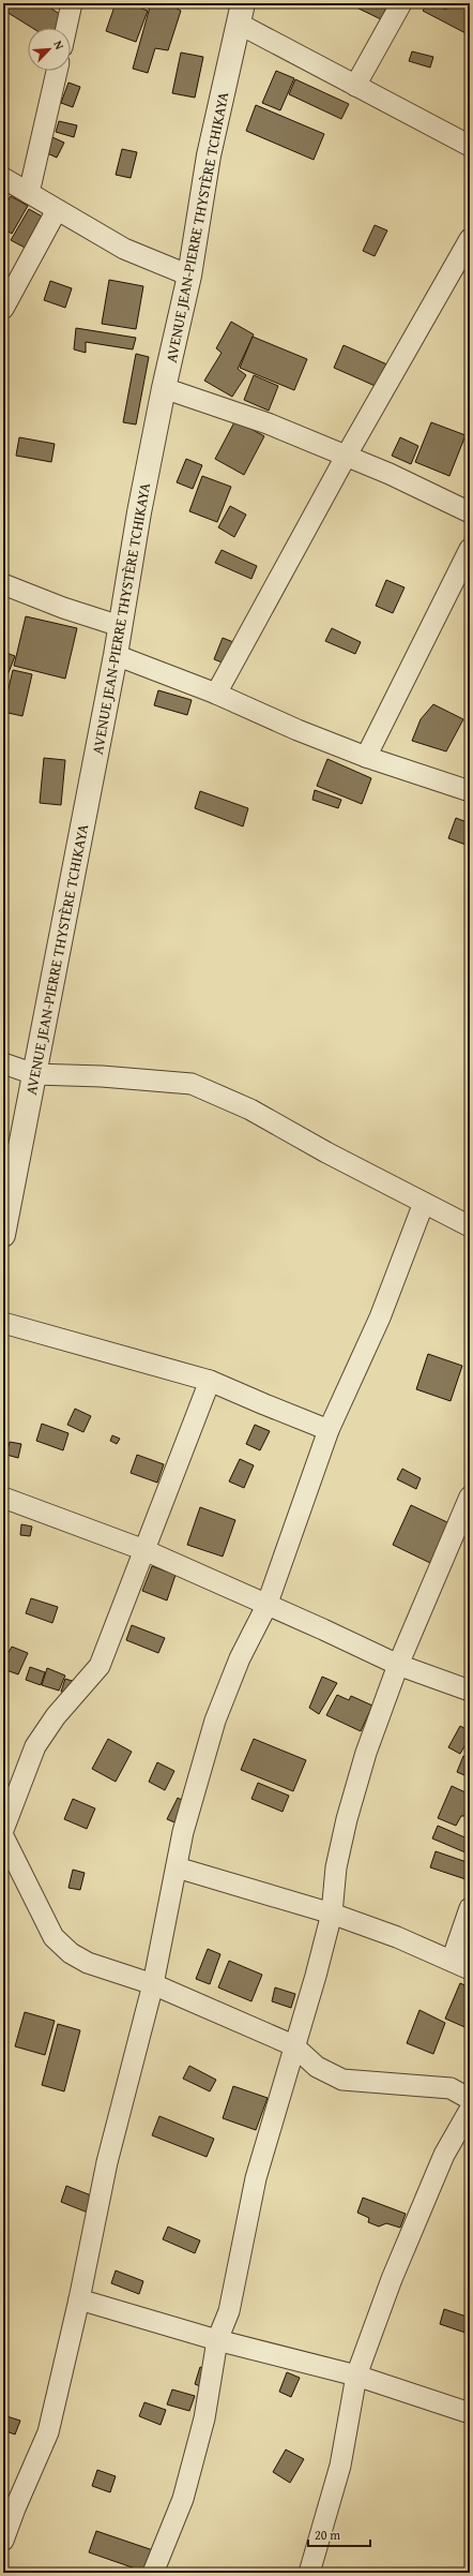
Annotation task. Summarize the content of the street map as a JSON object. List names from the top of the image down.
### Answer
{
  "streets": {
    "street": ["AVENUE JEAN-PIERRE THYSTÈRE TCHIKAYA"]
  },
  "scale_bar": "20 m",
  "north": "top right"
}
